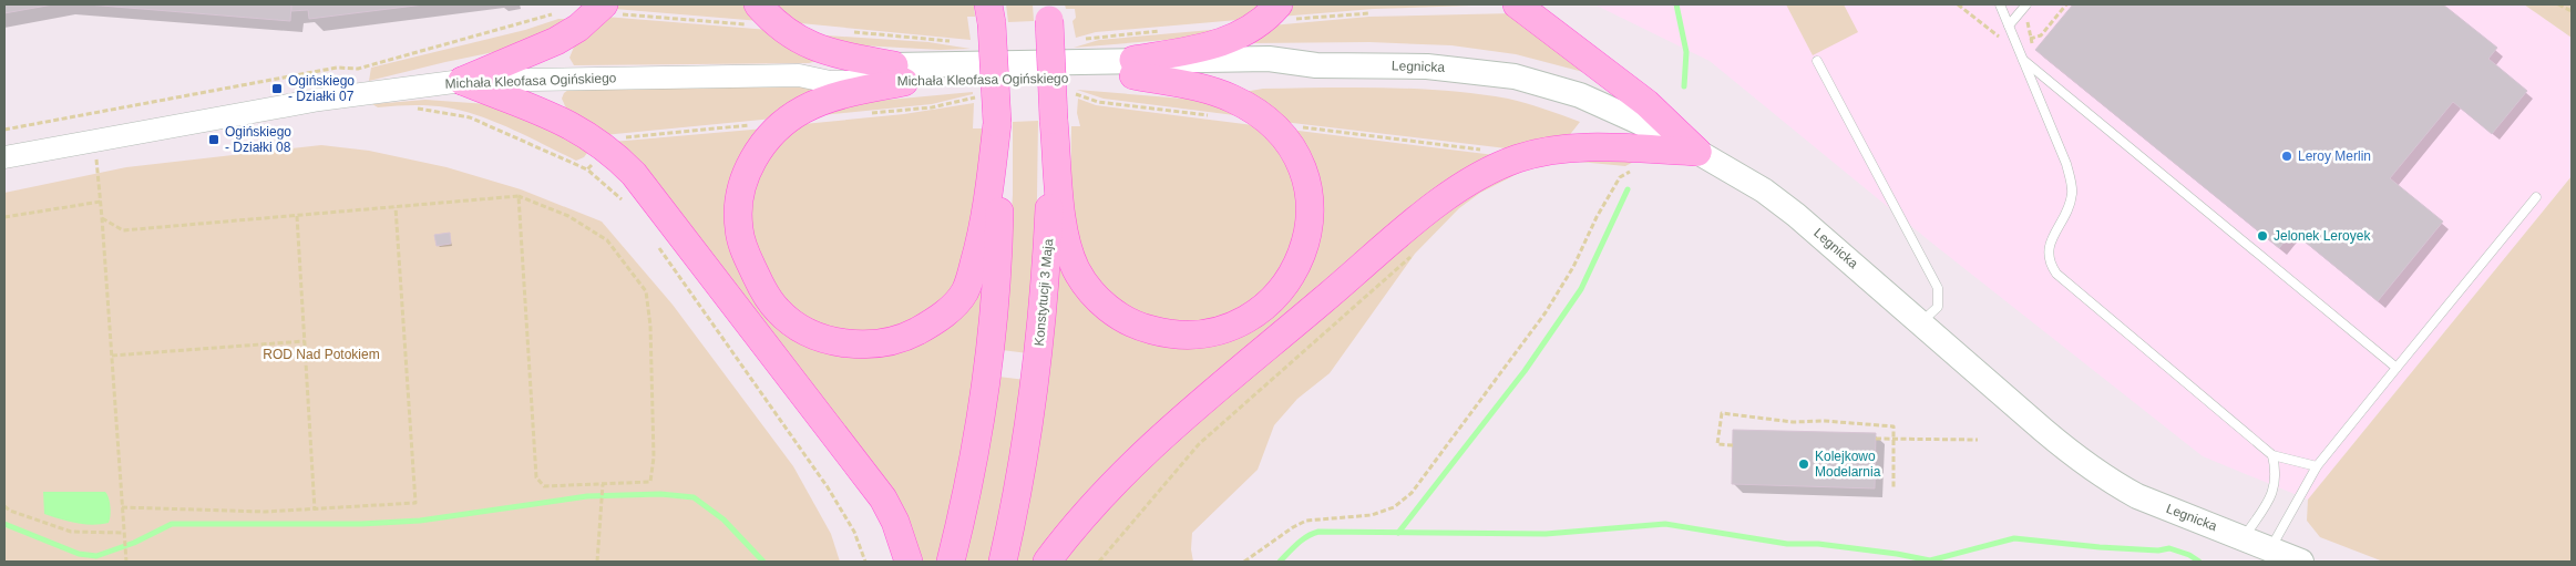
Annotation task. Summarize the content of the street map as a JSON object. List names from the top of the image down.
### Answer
{
  "streets": {
    "main road": ["Legnicka", "Michała Kleofasa Ogińskiego", "Konstytucji 3 Maja"]
  },
  "crossings": [
    ["Legnicka", "Michała Kleofasa Ogińskiego"]
  ],
  "parks": ["ROD Nad Potokiem"],
  "places": {
    "transit": ["Ogińskiego - Działki 07", "Ogińskiego - Działki 08"],
    "other": ["Leroy Merlin", "Jelonek Leroyek", "Kolejkowo Modelarnia"]
  }
}
